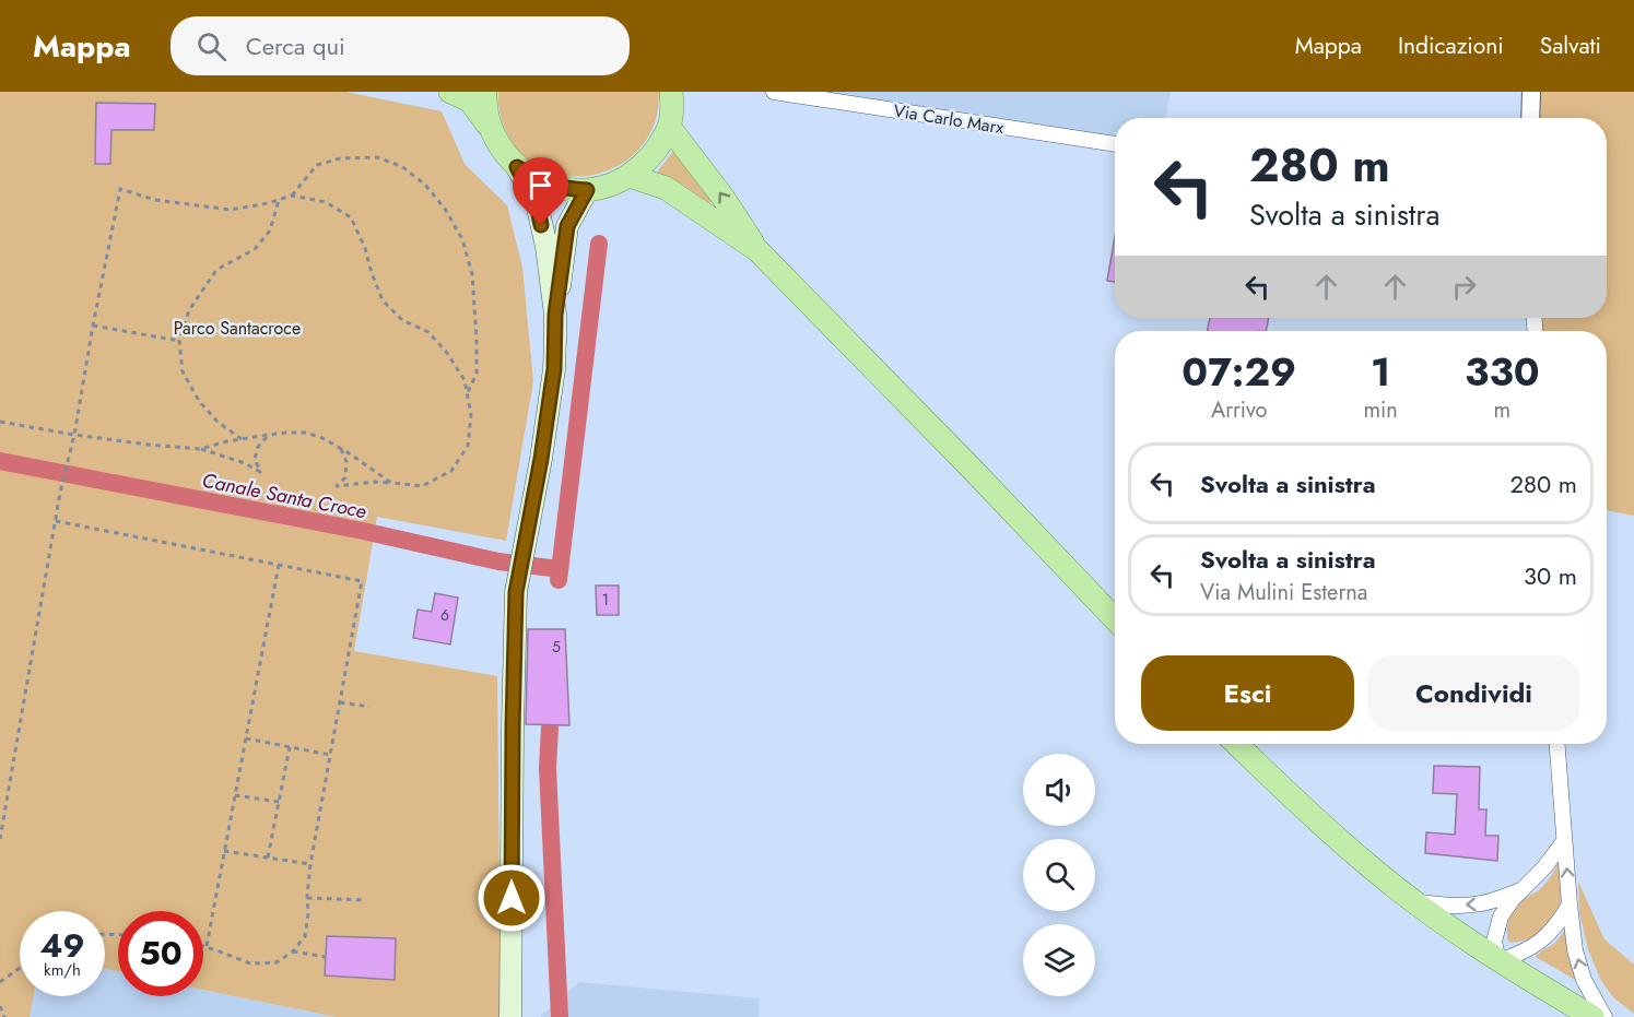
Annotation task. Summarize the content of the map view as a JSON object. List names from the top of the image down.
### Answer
{
  "streets": {
    "street": ["Via Carlo Marx"]
  },
  "water": ["Canale Santa Croce"],
  "parks": ["Parco Santacroce"],
  "house_numbers": ["1", "6", "5"],
  "page": {
    "header": "Mappa",
    "search": "Cerca qui",
    "nav": ["Mappa", "Indicazioni", "Salvati"],
    "turn": ["280 m", "Svolta a sinistra"],
    "eta": [
      "07:29",
      "Arrivo",
      "1",
      "min",
      "330",
      "m"
    ],
    "list": [
      {
        "name": "Svolta a sinistra",
        "value": "280 m"
      },
      {
        "name": "Svolta a sinistra",
        "note": "Via Mulini Esterna",
        "value": "30 m"
      }
    ],
    "buttons": ["Esci", "Condividi"],
    "speed": "49 km/h",
    "limit": "50"
  }
}
